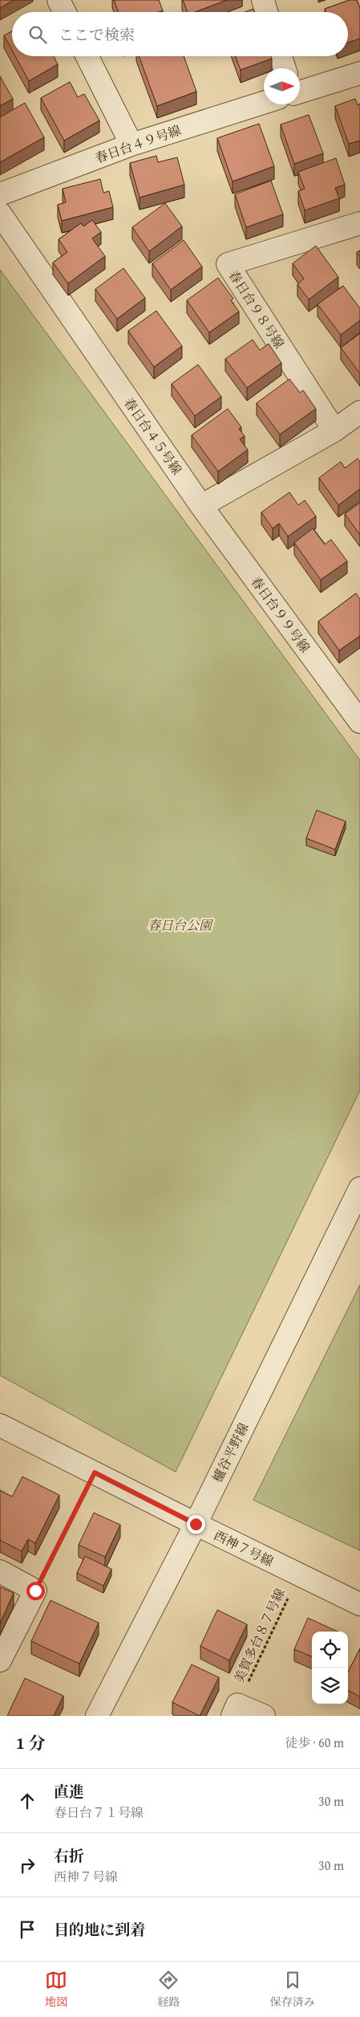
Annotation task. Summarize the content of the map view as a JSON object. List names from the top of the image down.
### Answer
{
  "streets": {
    "street": [
      "春日台４９号線",
      "春日台９８号線",
      "春日台４５号線",
      "春日台９９号線",
      "櫨谷平野線",
      "西神７号線"
    ],
    "path": ["美賀多台８７号線"]
  },
  "crossings": [
    ["春日台４５号線", "春日台９９号線"],
    ["櫨谷平野線", "西神７号線"],
    ["西神７号線", "美賀多台８７号線"]
  ],
  "parks": ["春日台公園"],
  "north": "right",
  "page": {
    "search": "ここで検索",
    "heading": ["1 分", "徒歩 · 60 m"],
    "list": [
      ["直進", "春日台７１号線", "30 m"],
      ["右折", "西神７号線", "30 m"],
      "目的地に到着"
    ],
    "nav": ["地図", "経路", "保存済み"]
  }
}
